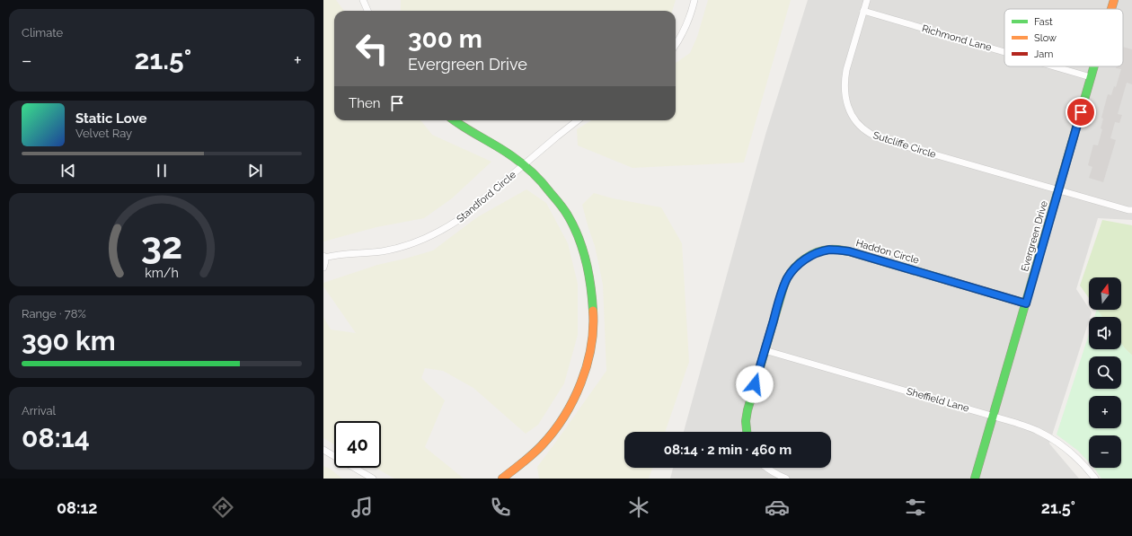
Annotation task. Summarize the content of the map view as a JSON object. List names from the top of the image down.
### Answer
{
  "streets": {
    "street": [
      "Richmond Lane",
      "Sutcliffe Circle",
      "Standford Circle",
      "Evergreen Drive",
      "Haddon Circle",
      "Sheffield Lane"
    ]
  },
  "crossings": [
    ["Richmond Lane", "Sutcliffe Circle"],
    ["Richmond Lane", "Evergreen Drive"],
    ["Sutcliffe Circle", "Evergreen Drive"],
    ["Evergreen Drive", "Haddon Circle"],
    ["Evergreen Drive", "Sheffield Lane"],
    ["Haddon Circle", "Sheffield Lane"]
  ],
  "legend": ["Fast", "Slow", "Jam"],
  "north": "top",
  "page": {
    "tile": [
      "Climate",
      ["Range · 78%", "390 km"],
      ["Arrival", "08:14"]
    ],
    "turn": ["300 m", "Evergreen Drive"],
    "heat": ["−", "21.5°", "+"],
    "then": "Then",
    "song": ["Static Love", "Velvet Ray"],
    "map_buttons": ["+", "−"],
    "limit": "40",
    "trip": "08:14 · 2 min · 460 m",
    "tabs": ["08:12", "21.5°"],
    "gauge": ["32", "km/h"]
  }
}
